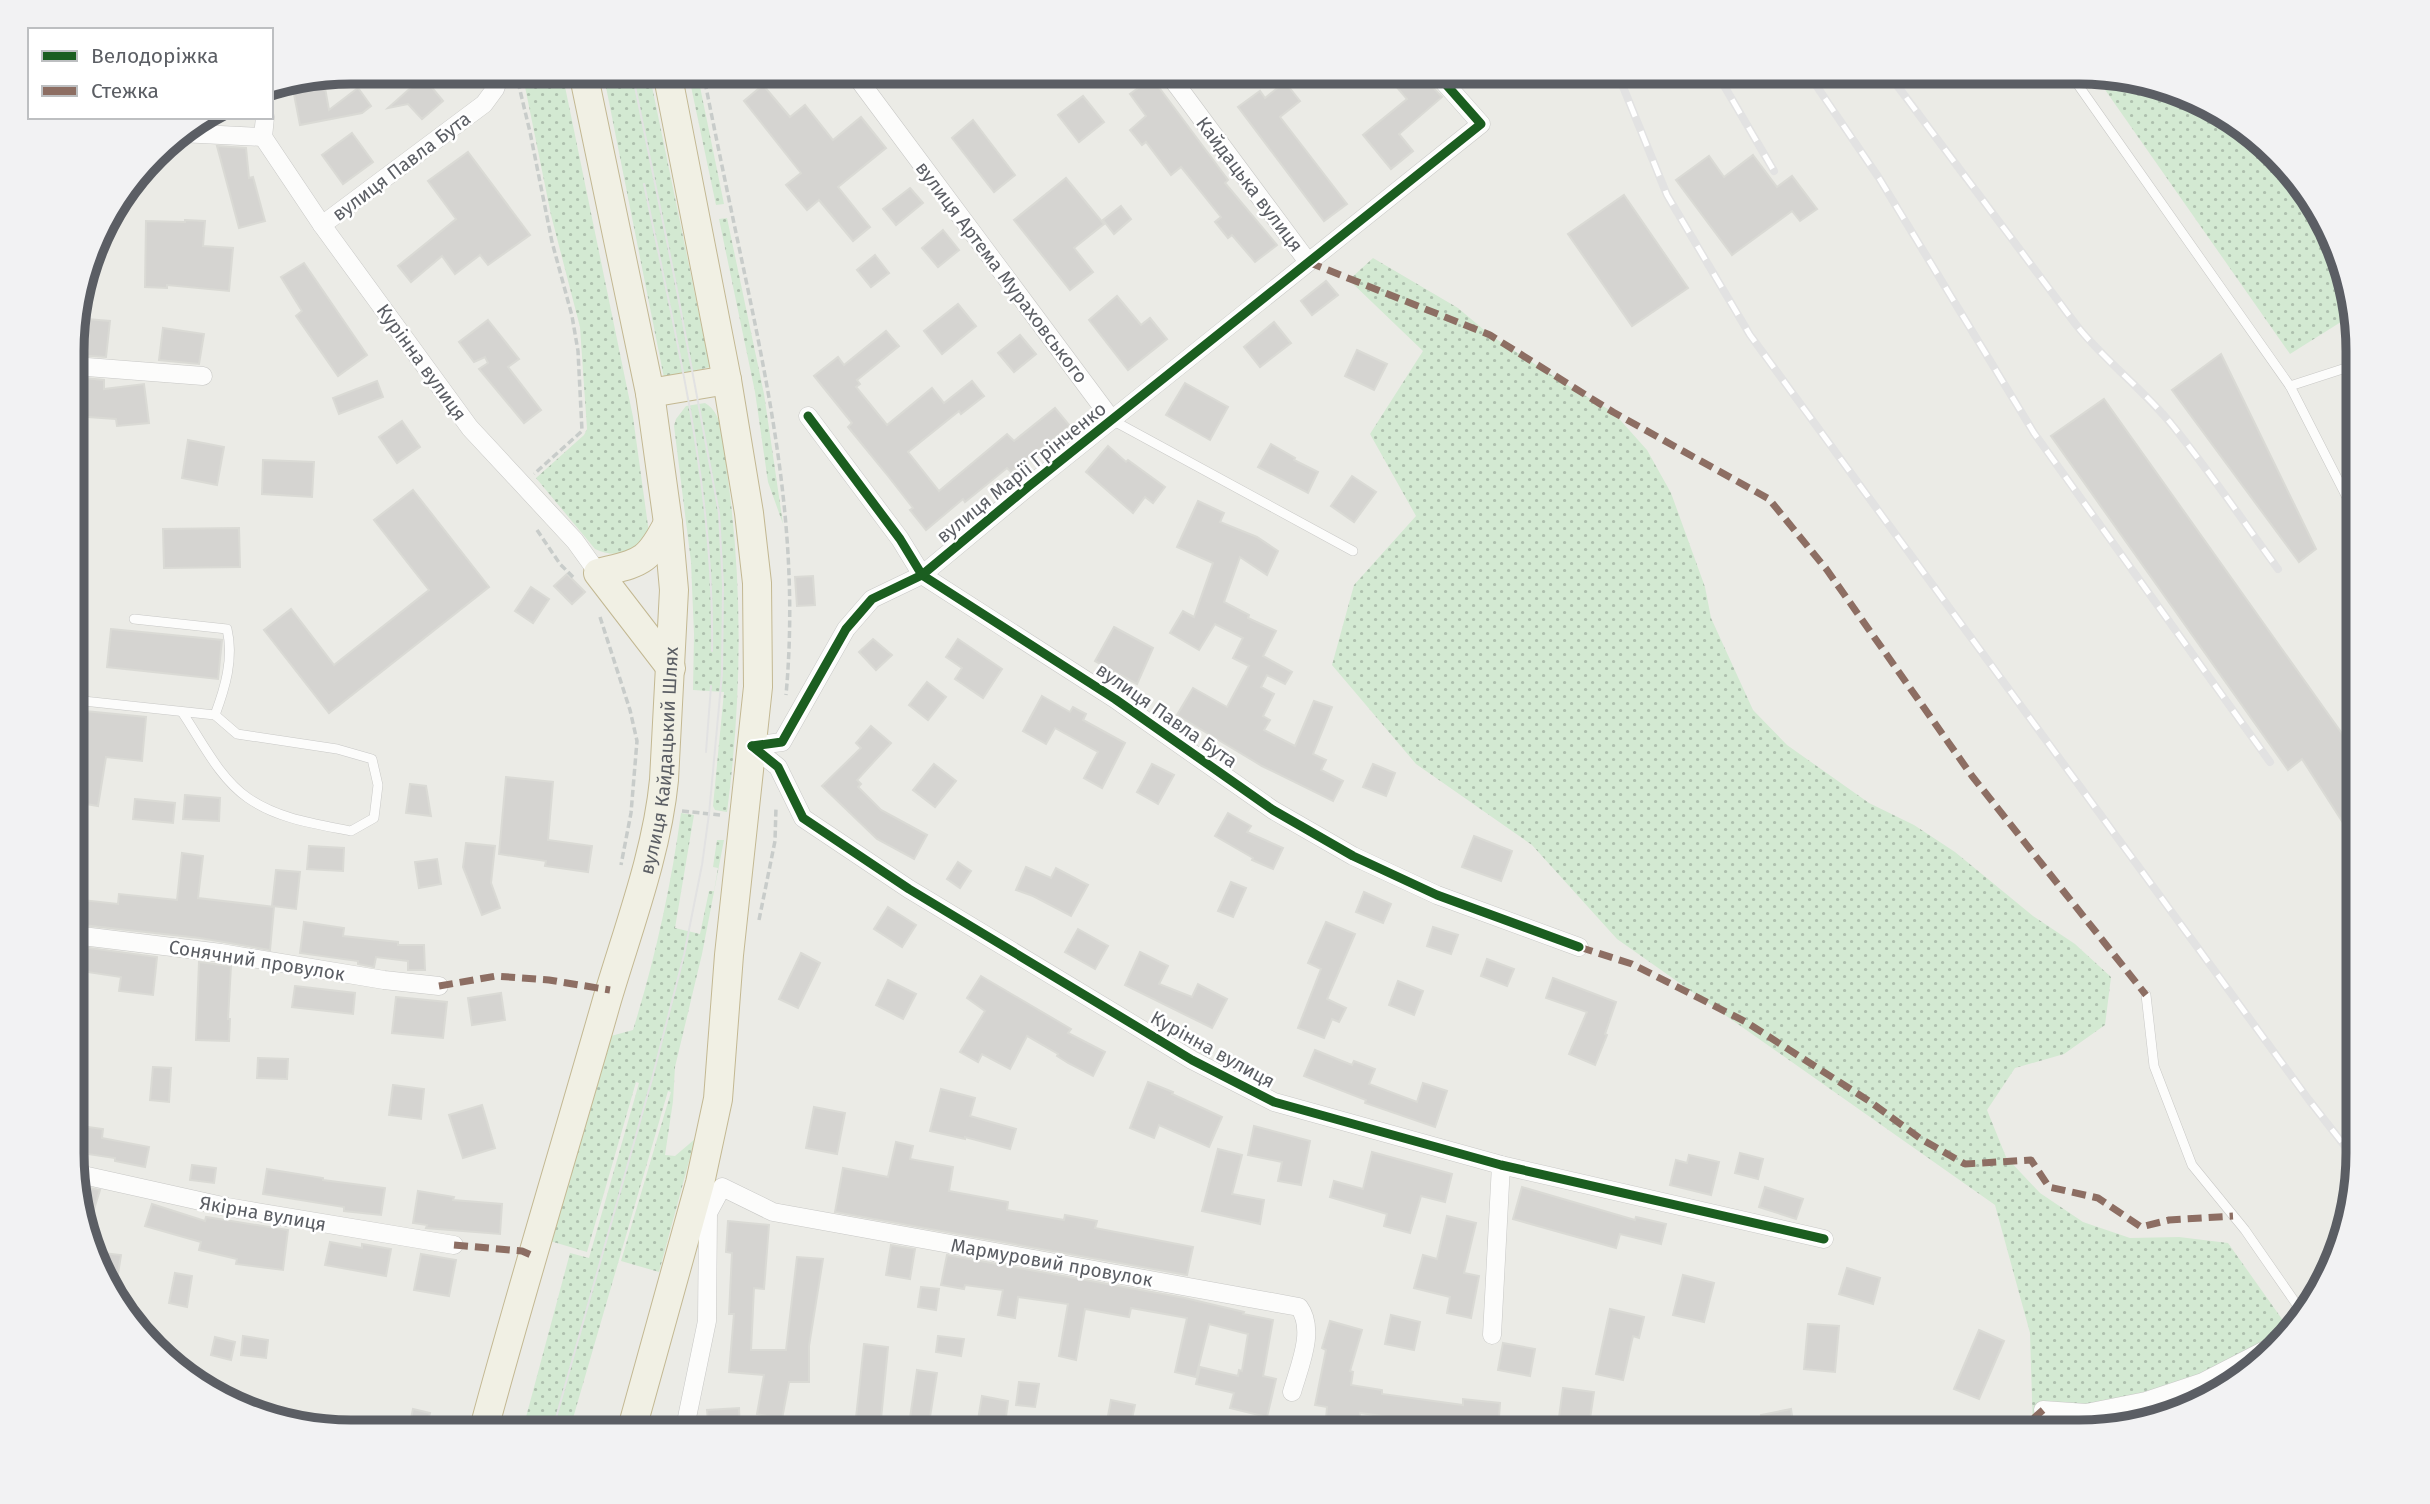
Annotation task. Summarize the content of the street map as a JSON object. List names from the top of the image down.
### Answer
{
  "streets": {
    "highway": ["вулиця Кайдацький Шлях"],
    "street": [
      "вулиця Павла Бута",
      "Кайдацька вулиця",
      "вулиця Артема Мураховського",
      "Курінна вулиця",
      "вулиця Марії Грінченко",
      "Сонячний провулок",
      "Якірна вулиця",
      "Мармуровий провулок"
    ]
  },
  "crossings": [
    ["вулиця Павла Бута", "Курінна вулиця"],
    ["вулиця Павла Бута", "вулиця Марії Грінченко"],
    ["Кайдацька вулиця", "вулиця Марії Грінченко"],
    ["вулиця Артема Мураховського", "вулиця Марії Грінченко"],
    ["Курінна вулиця", "вулиця Марії Грінченко"]
  ],
  "legend": ["Велодоріжка", "Стежка"]
}
